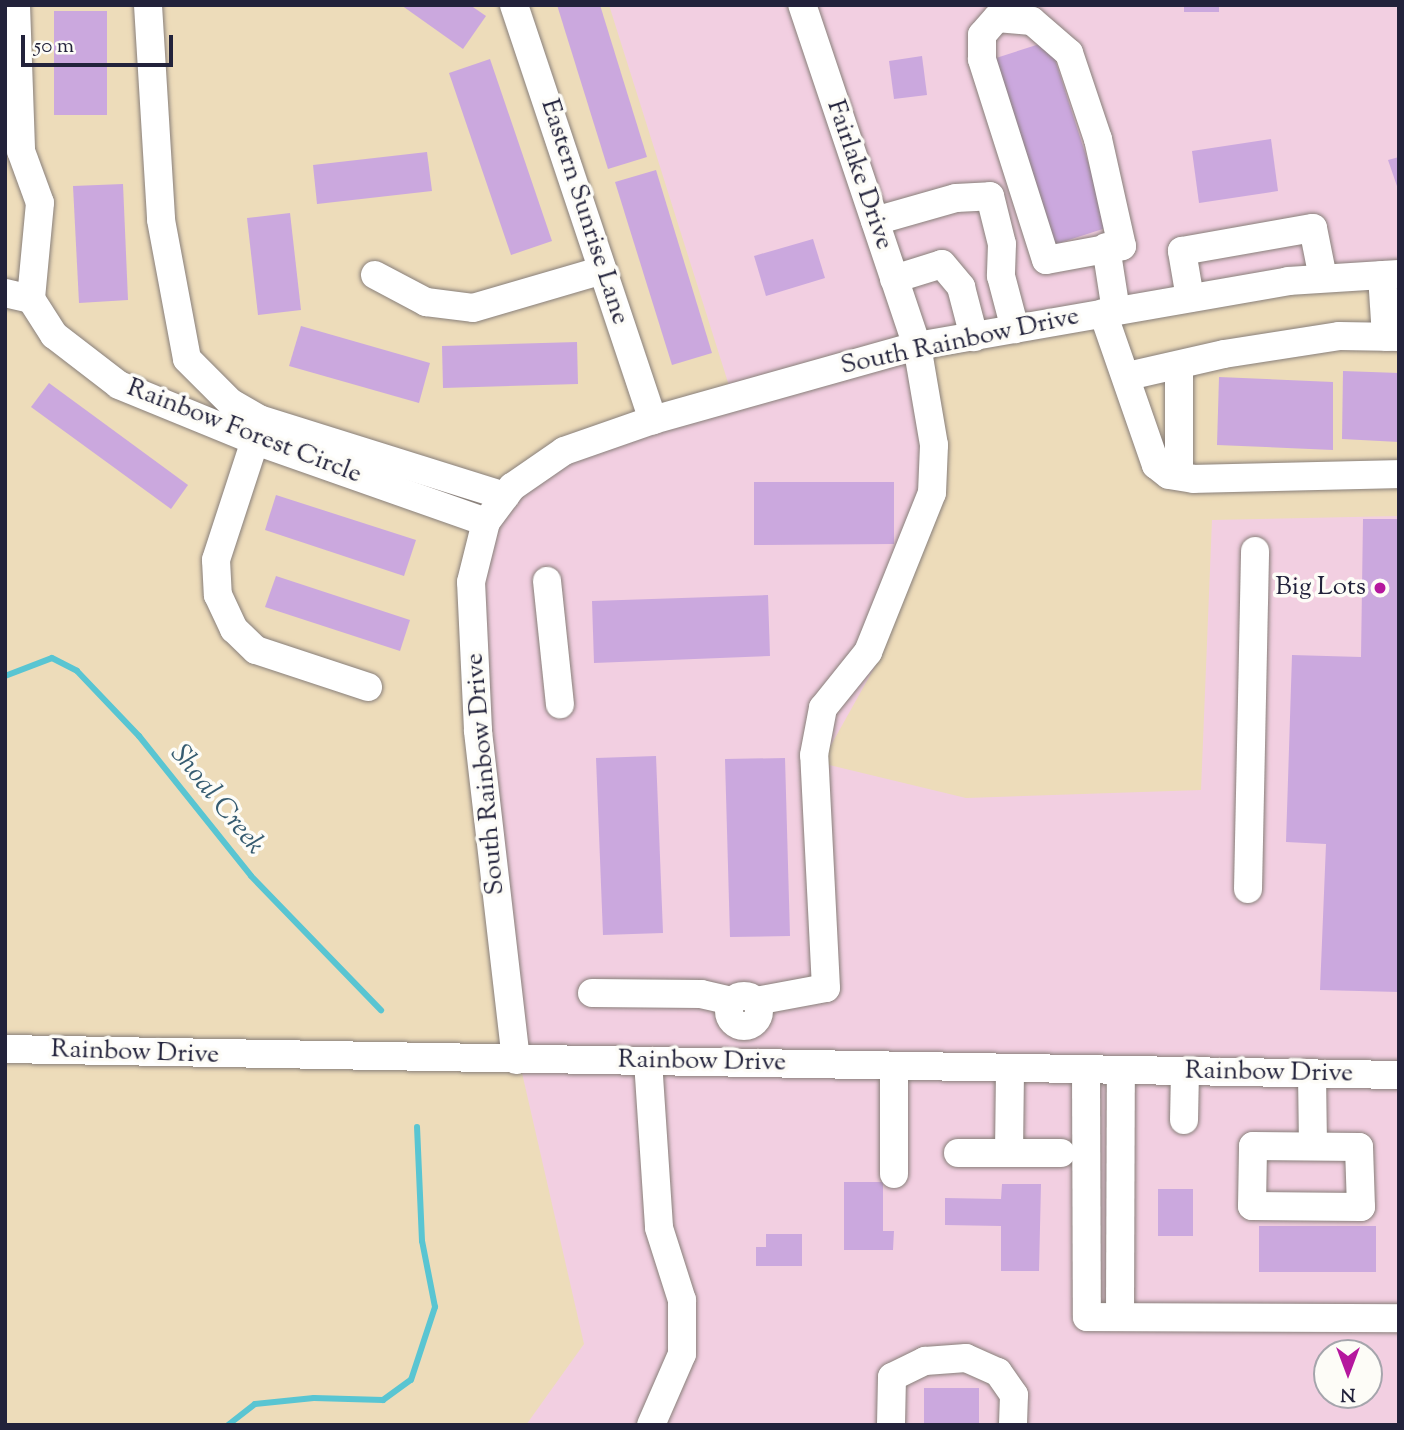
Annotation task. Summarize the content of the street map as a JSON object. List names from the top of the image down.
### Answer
{
  "streets": {
    "street": [
      "Fairlake Drive",
      "Eastern Sunrise Lane",
      "South Rainbow Drive",
      "Rainbow Forest Circle",
      "Rainbow Drive"
    ]
  },
  "crossings": [
    ["Fairlake Drive", "South Rainbow Drive"],
    ["Eastern Sunrise Lane", "South Rainbow Drive"],
    ["South Rainbow Drive", "Rainbow Forest Circle"],
    ["South Rainbow Drive", "Rainbow Drive"]
  ],
  "water": ["Shoal Creek"],
  "places": ["Big Lots"],
  "scale_bar": "50 m",
  "north": "bottom"
}
